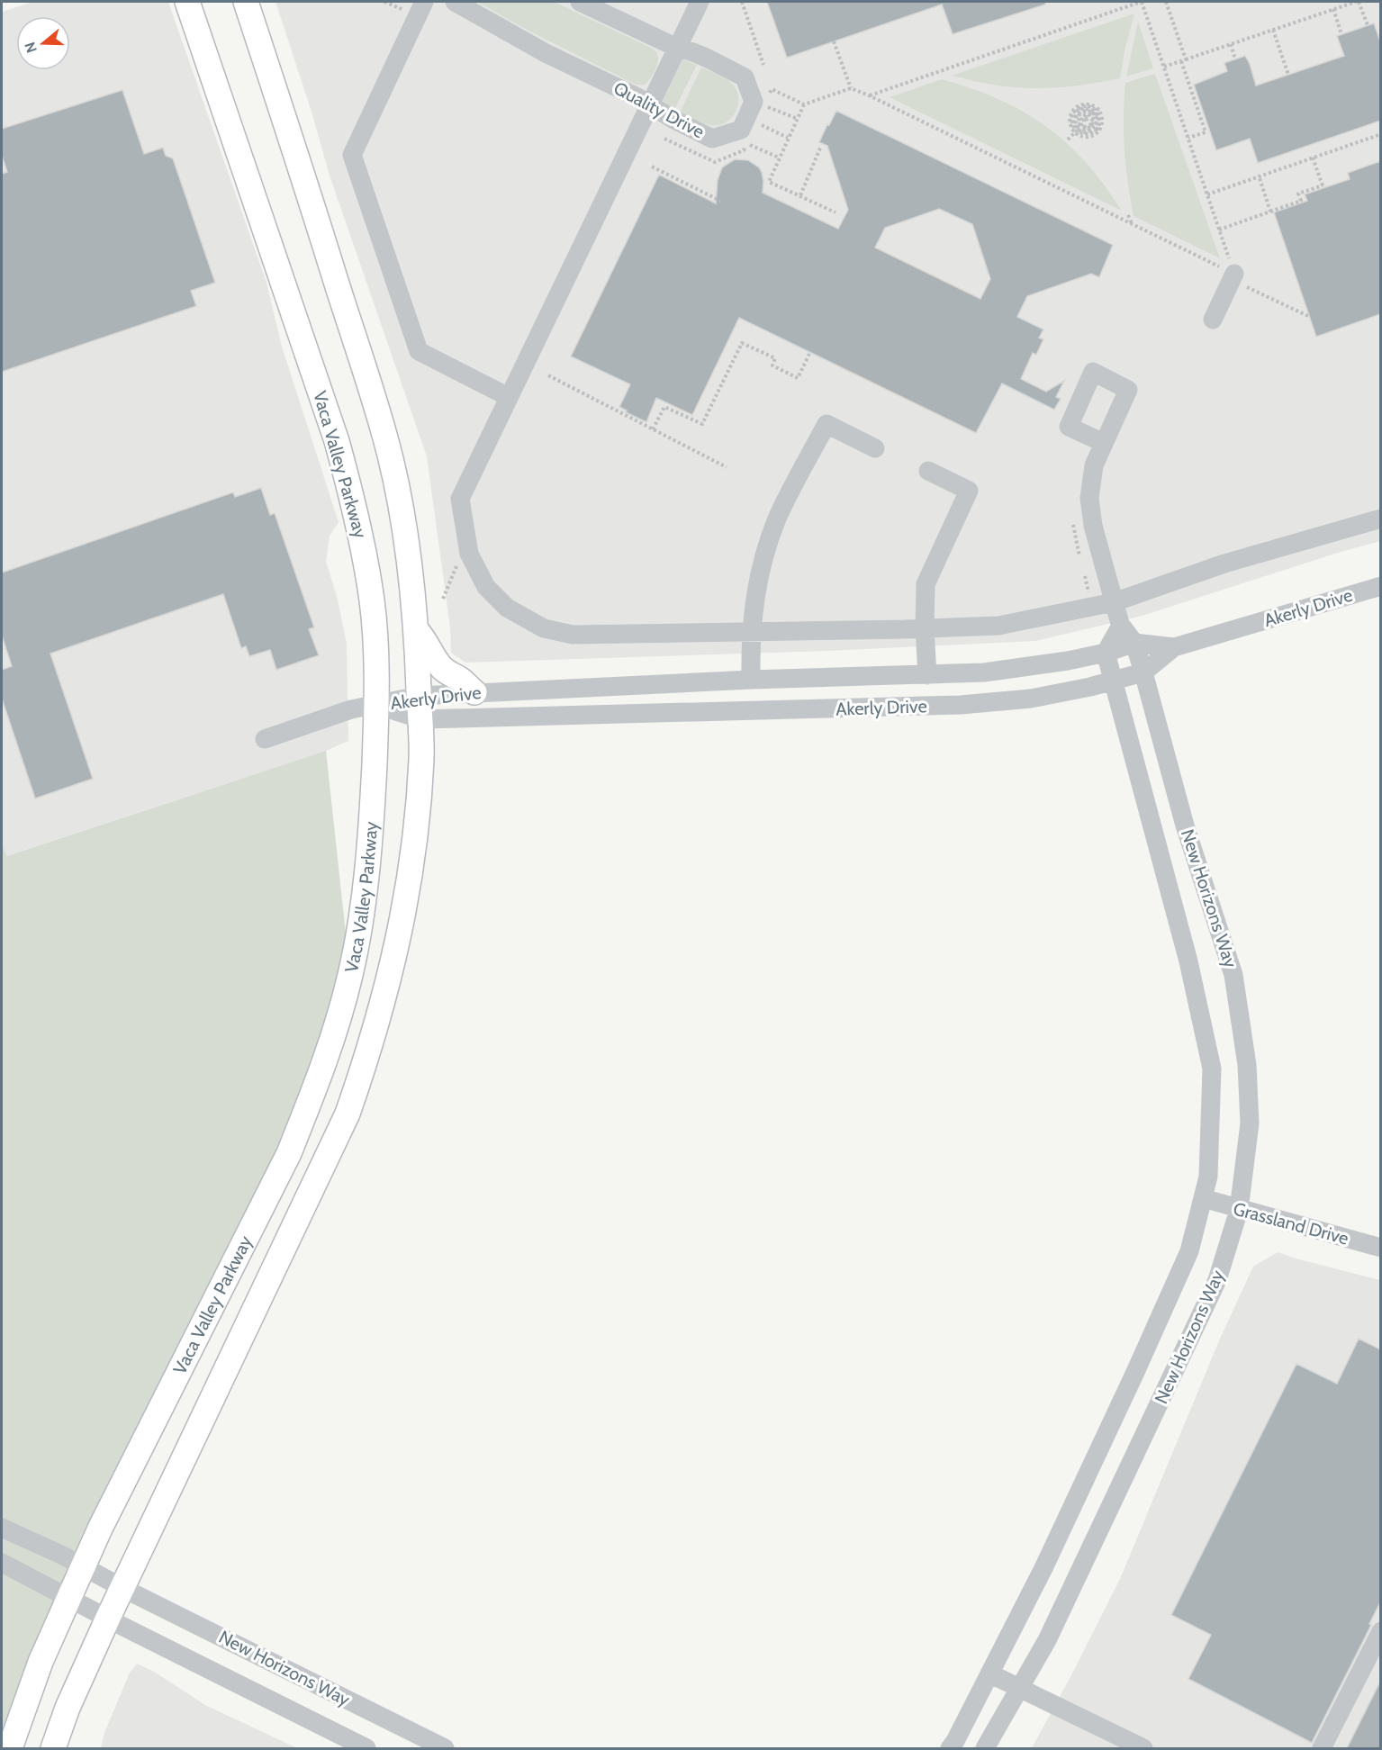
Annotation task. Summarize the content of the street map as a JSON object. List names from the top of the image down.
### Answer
{
  "streets": {
    "main road": ["Vaca Valley Parkway"],
    "street": [
      "Quality Drive",
      "Akerly Drive",
      "New Horizons Way",
      "Grassland Drive"
    ]
  },
  "crossings": [
    ["Vaca Valley Parkway", "Akerly Drive"],
    ["Vaca Valley Parkway", "New Horizons Way"],
    ["Akerly Drive", "New Horizons Way"],
    ["New Horizons Way", "Grassland Drive"]
  ],
  "north": "left"
}
